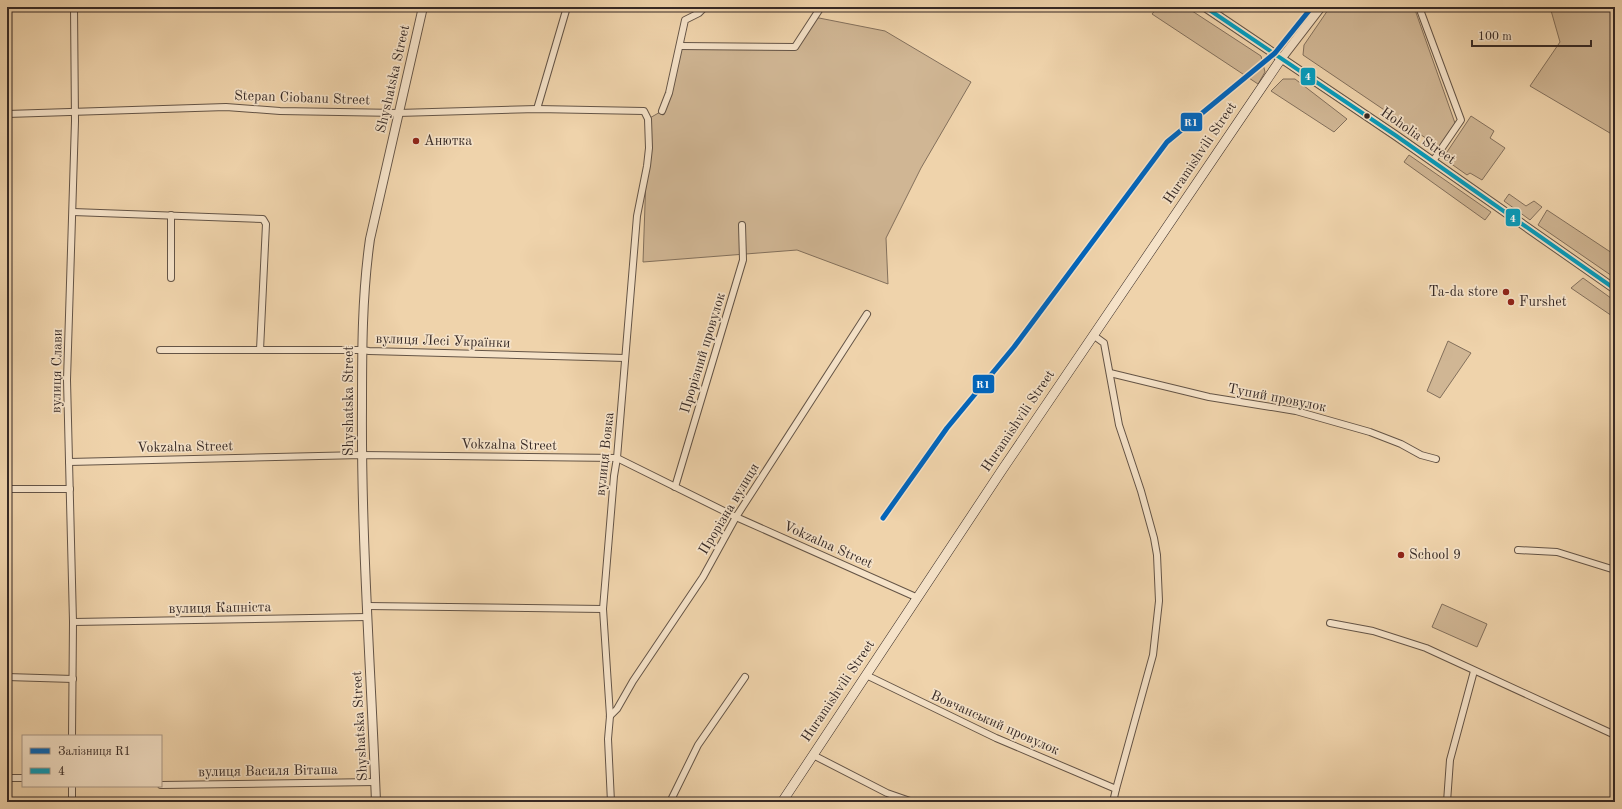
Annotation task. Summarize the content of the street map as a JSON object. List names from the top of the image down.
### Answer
{
  "streets": {
    "main road": ["Huramishvili Street"],
    "street": [
      "Shyshatska Street",
      "Stepan Ciobanu Street",
      "Hoholia Street",
      "вулиця Лесі Українки",
      "Прорізний провулок",
      "вулиця Слави",
      "Тупий провулок",
      "Vokzalna Street",
      "вулиця Вовка",
      "Прорізна вулиця",
      "вулиця Капніста",
      "Вовчанський провулок",
      "вулиця Василя Віташа"
    ]
  },
  "crossings": [
    ["Shyshatska Street", "Stepan Ciobanu Street"],
    ["Shyshatska Street", "вулиця Лесі Українки"],
    ["Shyshatska Street", "Vokzalna Street"],
    ["Shyshatska Street", "вулиця Капніста"],
    ["Shyshatska Street", "вулиця Василя Віташа"],
    ["Stepan Ciobanu Street", "вулиця Слави"],
    ["Stepan Ciobanu Street", "вулиця Вовка"],
    ["Hoholia Street", "Huramishvili Street"],
    ["Huramishvili Street", "Vokzalna Street"],
    ["Huramishvili Street", "Вовчанський провулок"],
    ["вулиця Лесі Українки", "вулиця Вовка"],
    ["Прорізний провулок", "Vokzalna Street"],
    ["вулиця Слави", "Vokzalna Street"],
    ["вулиця Слави", "вулиця Капніста"],
    ["Vokzalna Street", "вулиця Вовка"],
    ["Vokzalna Street", "Прорізна вулиця"],
    ["вулиця Вовка", "Прорізна вулиця"]
  ],
  "places": [
    "Анютка",
    "Ta-da store",
    "Furshet",
    "School 9"
  ],
  "lines": ["rail line R1", "transit line 4"],
  "legend": ["Залізниця R1", "4"],
  "scale_bar": "100 m"
}
